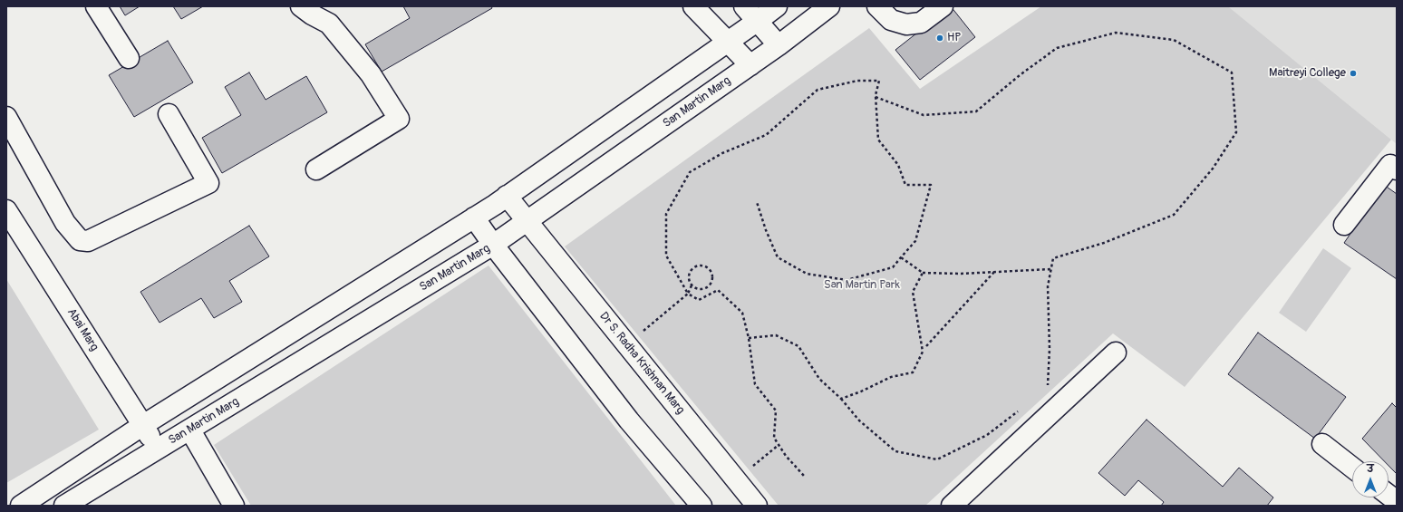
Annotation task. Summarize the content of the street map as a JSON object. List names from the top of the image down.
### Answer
{
  "streets": {
    "street": ["San Martin Marg", "Abai Marg", "Dr S. Radha Krishnan Marg"]
  },
  "crossings": [
    ["San Martin Marg", "Abai Marg"],
    ["San Martin Marg", "Dr S. Radha Krishnan Marg"]
  ],
  "parks": ["San Martin Park"],
  "places": ["HP", "Maitreyi College"],
  "north": "top"
}
